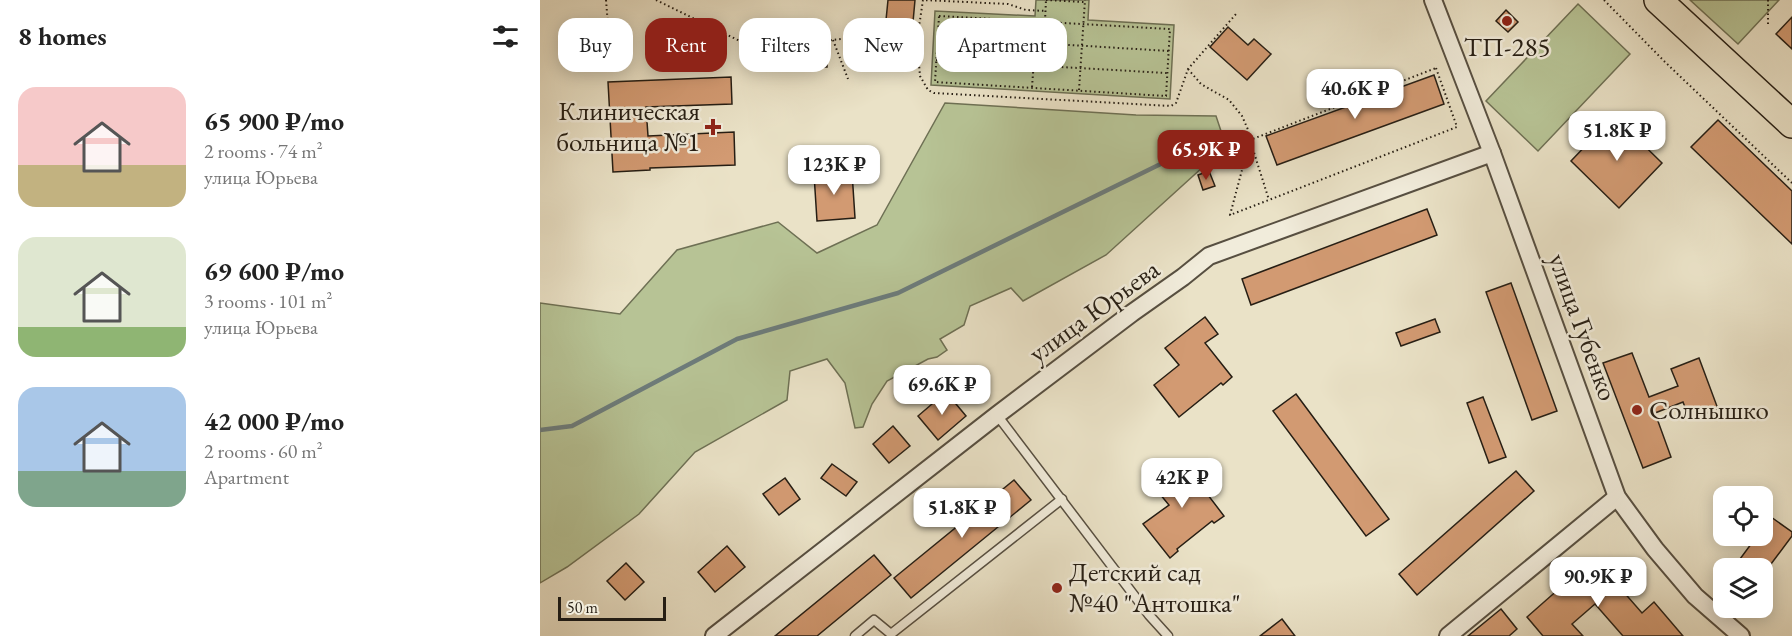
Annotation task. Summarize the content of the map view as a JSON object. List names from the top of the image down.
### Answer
{
  "streets": {
    "street": ["улица Юрьева", "улица Губенко"]
  },
  "crossings": [
    ["улица Юрьева", "улица Губенко"]
  ],
  "places": {
    "other": ["ТП-285", "Солнышко", "Детский сад №40 \"Антошка\""],
    "health": ["Клиническая больница №1"]
  },
  "scale_bar": "50 m",
  "page": {
    "heading": "8 homes",
    "chip": [
      "Buy",
      "Rent",
      "Filters",
      "New",
      "Apartment"
    ],
    "price": [
      "40.6K ₽",
      "51.8K ₽",
      "65.9K ₽",
      "123K ₽",
      "69.6K ₽",
      "42K ₽",
      "51.8K ₽",
      "90.9K ₽"
    ],
    "list": [
      {
        "name": "65 900 ₽/mo",
        "note": "2 rooms · 74 m² · улица Юрьева"
      },
      {
        "name": "69 600 ₽/mo",
        "note": "3 rooms · 101 m² · улица Юрьева"
      },
      {
        "name": "42 000 ₽/mo",
        "note": "2 rooms · 60 m² · Apartment"
      }
    ],
    "scale": "50 m"
  }
}
